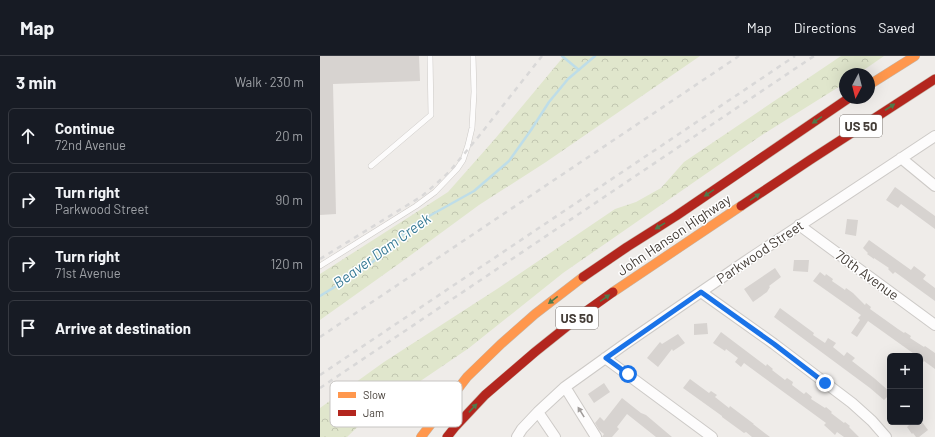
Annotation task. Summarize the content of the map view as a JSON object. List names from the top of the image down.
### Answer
{
  "streets": {
    "highway": ["US 50", "John Hanson Highway"],
    "street": ["Parkwood Street", "70th Avenue"]
  },
  "crossings": [
    ["Parkwood Street", "70th Avenue"]
  ],
  "water": ["Beaver Dam Creek"],
  "legend": ["Slow", "Jam"],
  "north": "bottom",
  "page": {
    "header": "Map",
    "nav": ["Map", "Directions", "Saved"],
    "heading": ["3 min", "Walk · 230 m"],
    "list": [
      ["Continue", "72nd Avenue", "20 m"],
      ["Turn right", "Parkwood Street", "90 m"],
      ["Turn right", "71st Avenue", "120 m"],
      "Arrive at destination"
    ],
    "map_buttons": ["+", "−"]
  }
}
